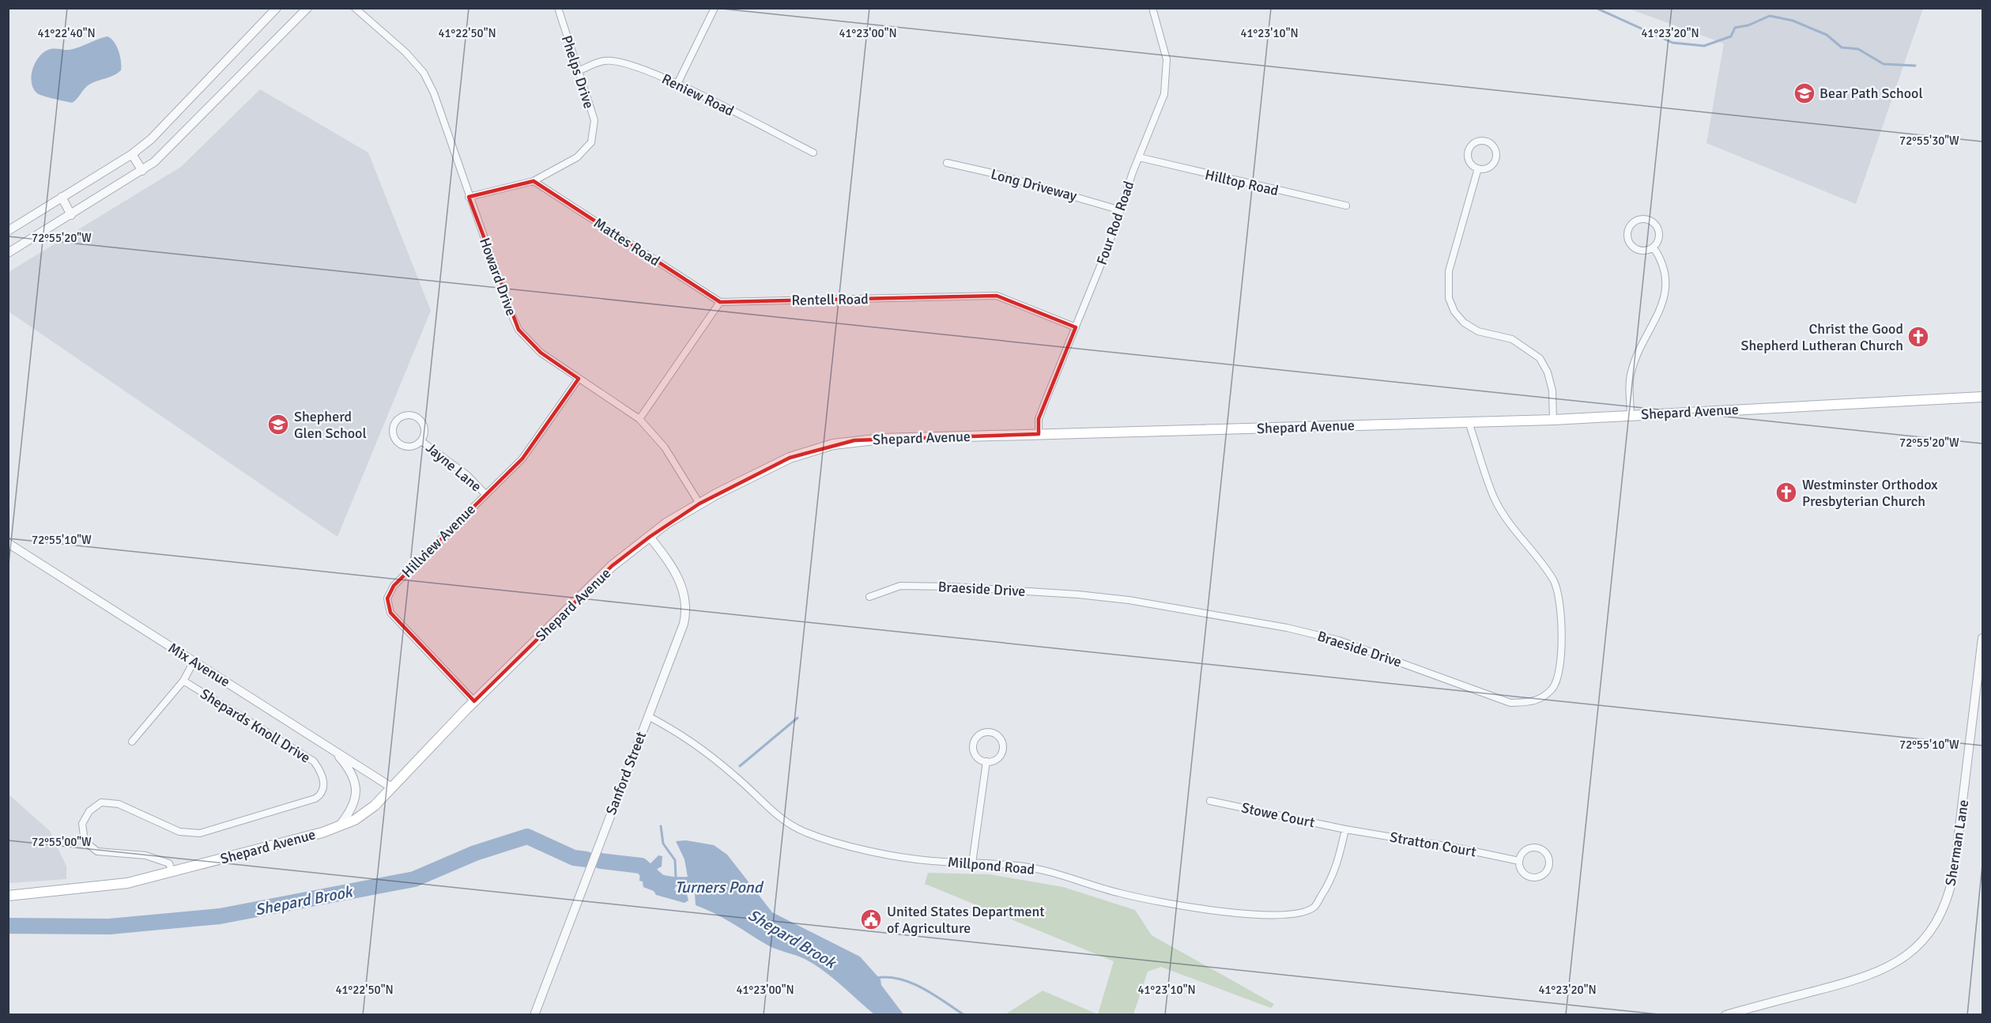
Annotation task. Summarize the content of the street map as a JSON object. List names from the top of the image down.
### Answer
{
  "streets": {
    "main road": ["Shepard Avenue"],
    "street": [
      "Phelps Drive",
      "Reniew Road",
      "Hilltop Road",
      "Long Driveway",
      "Four Rod Road",
      "Mattes Road",
      "Howard Drive",
      "Rentell Road",
      "Jayne Lane",
      "Hillview Avenue",
      "Braeside Drive",
      "Mix Avenue",
      "Shepards Knoll Drive",
      "Sanford Street",
      "Stowe Court",
      "Sherman Lane",
      "Stratton Court",
      "Millpond Road"
    ]
  },
  "crossings": [
    ["Phelps Drive", "Reniew Road"],
    ["Phelps Drive", "Mattes Road"],
    ["Phelps Drive", "Howard Drive"],
    ["Hilltop Road", "Four Rod Road"],
    ["Long Driveway", "Four Rod Road"],
    ["Four Rod Road", "Rentell Road"],
    ["Four Rod Road", "Shepard Avenue"],
    ["Mattes Road", "Rentell Road"],
    ["Howard Drive", "Shepard Avenue"],
    ["Howard Drive", "Hillview Avenue"],
    ["Shepard Avenue", "Hillview Avenue"],
    ["Shepard Avenue", "Braeside Drive"],
    ["Shepard Avenue", "Mix Avenue"],
    ["Shepard Avenue", "Shepards Knoll Drive"],
    ["Shepard Avenue", "Sanford Street"],
    ["Jayne Lane", "Hillview Avenue"],
    ["Sanford Street", "Millpond Road"],
    ["Stowe Court", "Stratton Court"],
    ["Stowe Court", "Millpond Road"],
    ["Stratton Court", "Millpond Road"]
  ],
  "water": ["Turners Pond", "Shepard Brook"],
  "places": {
    "school or university": ["Bear Path School", "Shepherd Glen School"],
    "church": ["Christ the Good Shepherd Lutheran Church", "Westminster Orthodox Presbyterian Church"],
    "public building": ["United States Department of Agriculture"]
  },
  "coordinates": [
    "41°22'40\"N",
    "41°22'50\"N",
    "41°23'00\"N",
    "41°23'10\"N",
    "41°23'20\"N",
    "72°55'30\"W",
    "72°55'20\"W",
    "72°55'10\"W",
    "72°55'00\"W"
  ]
}
